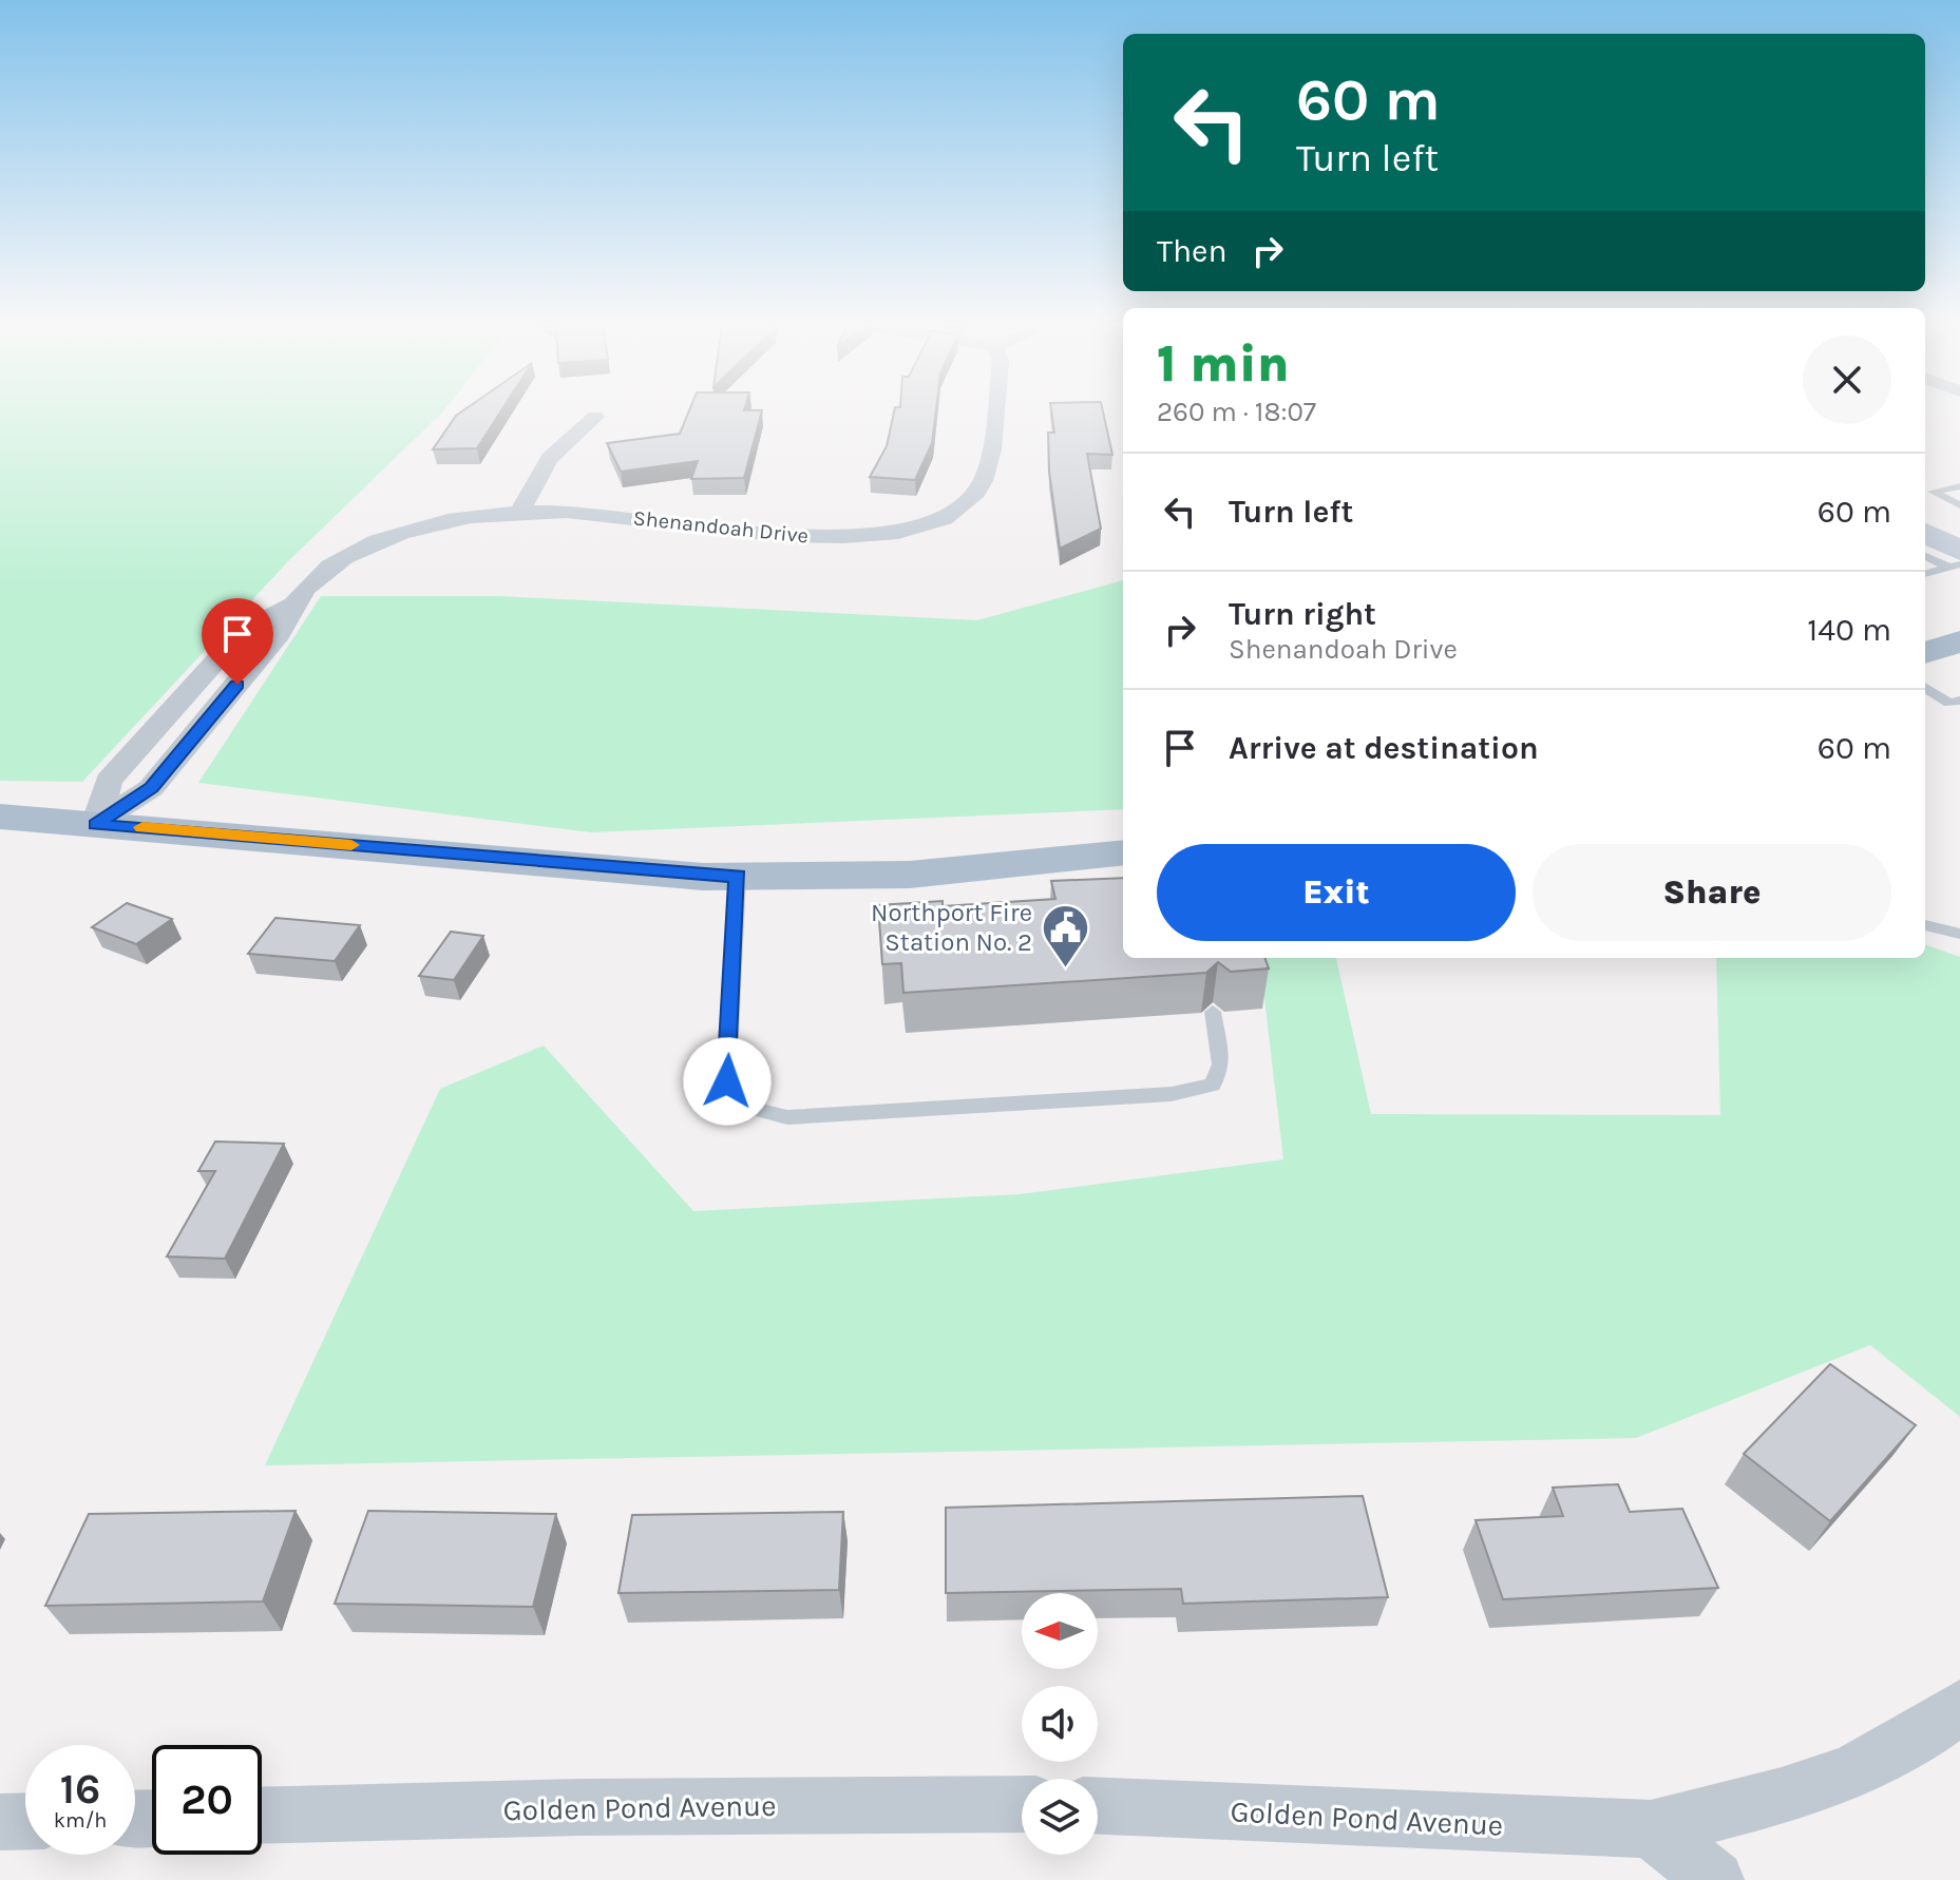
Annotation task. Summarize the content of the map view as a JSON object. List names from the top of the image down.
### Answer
{
  "streets": {
    "street": ["Shenandoah Drive", "Golden Pond Avenue"]
  },
  "places": {
    "public building": ["Northport Fire Station No. 2"]
  },
  "north": "left",
  "page": {
    "turn": ["60 m", "Turn left"],
    "then": "Then",
    "heading": ["1 min", "260 m · 18:07"],
    "list": [
      {
        "name": "Turn left",
        "value": "60 m"
      },
      {
        "name": "Turn right",
        "note": "Shenandoah Drive",
        "value": "140 m"
      },
      {
        "name": "Arrive at destination",
        "value": "60 m"
      }
    ],
    "buttons": ["Exit", "Share"],
    "speed": "16 km/h",
    "limit": "20"
  }
}
